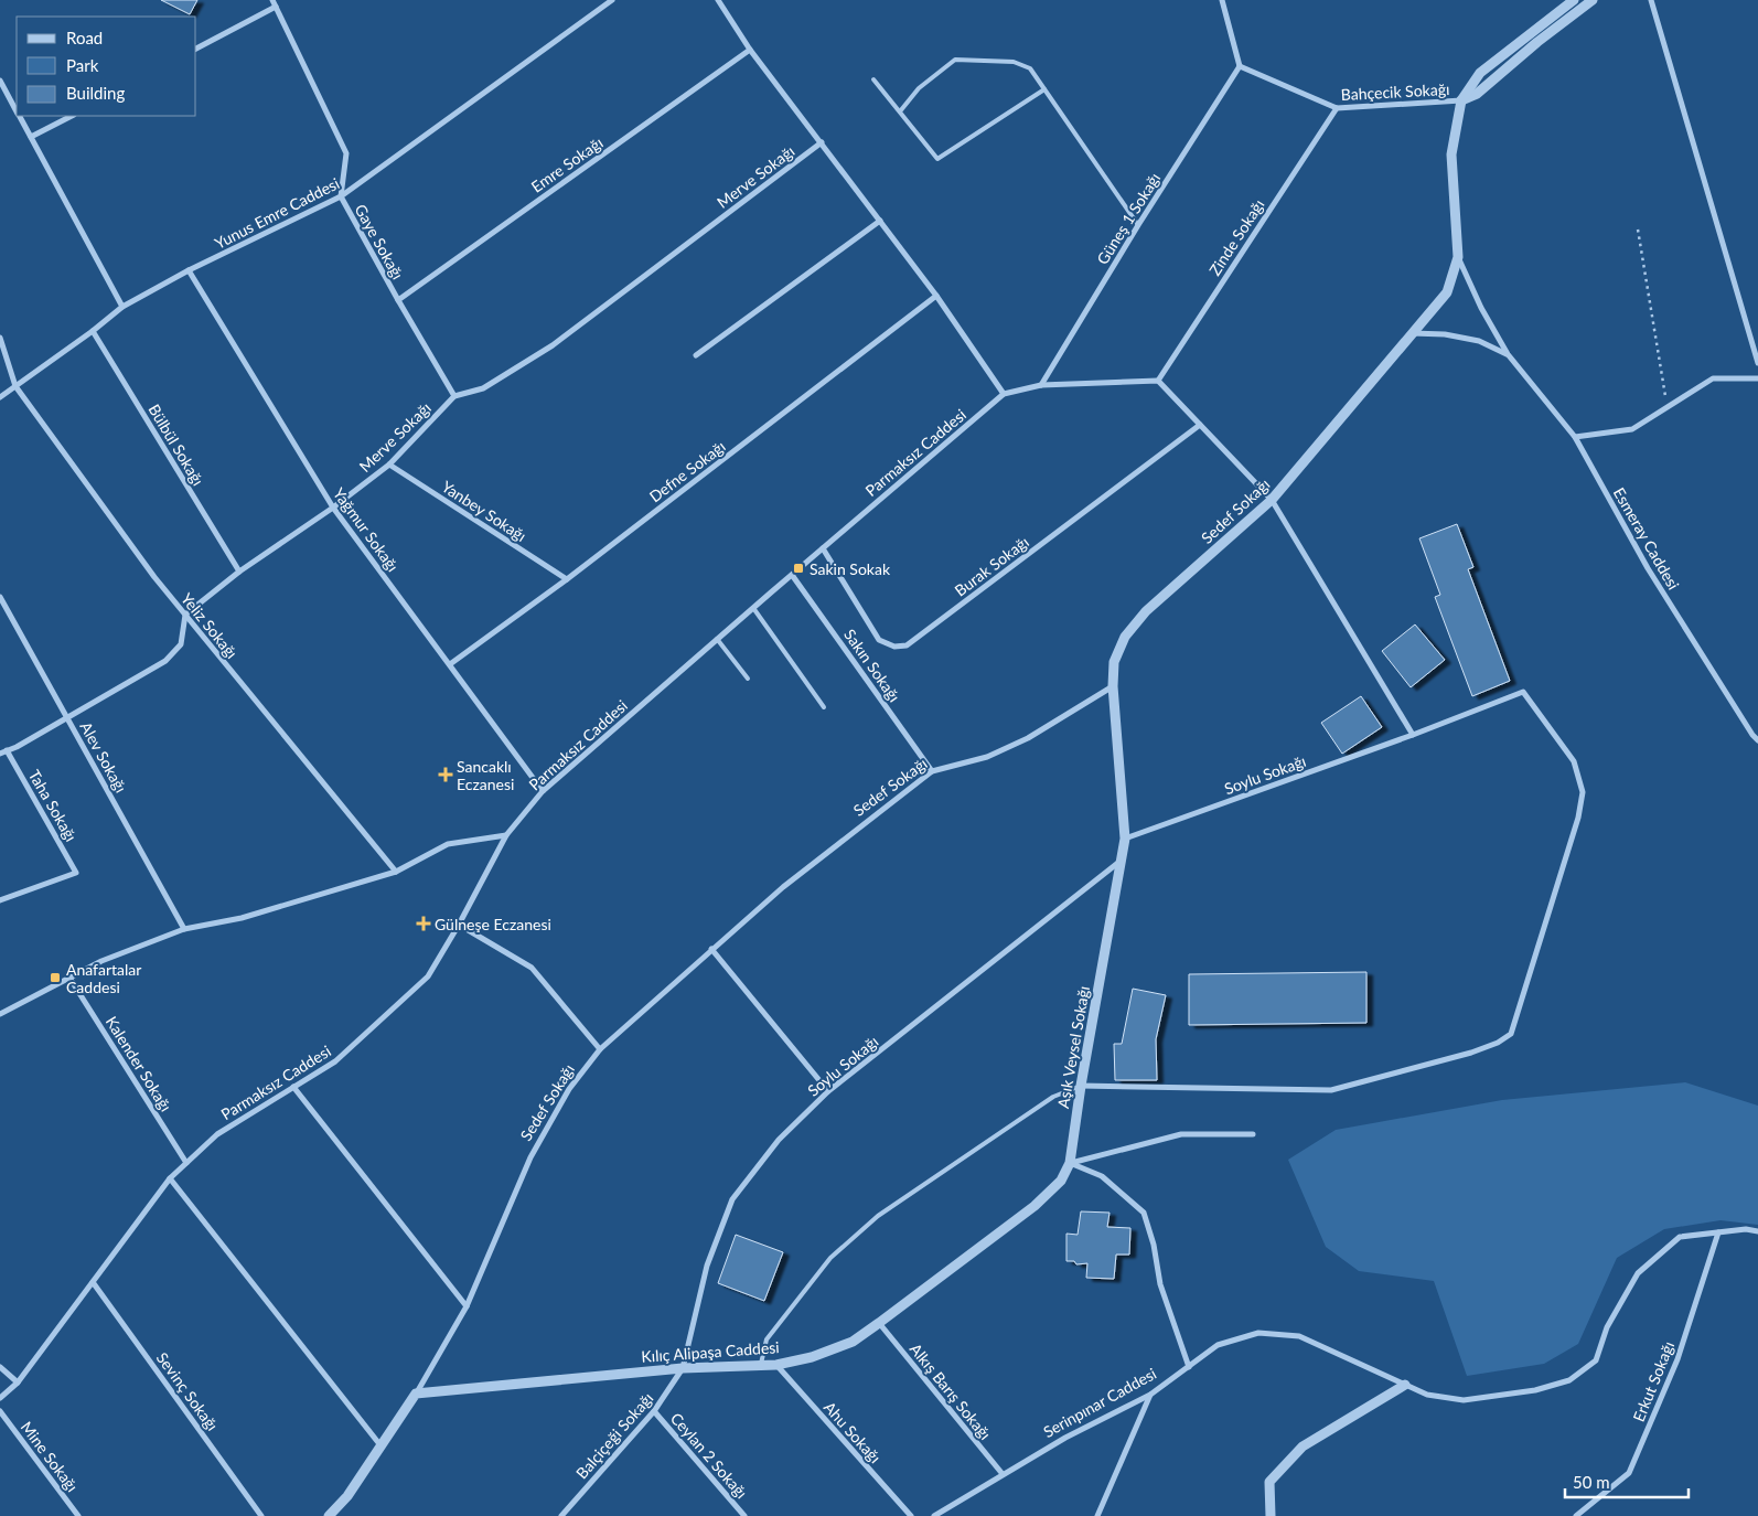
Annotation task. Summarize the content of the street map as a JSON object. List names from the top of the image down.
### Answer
{
  "streets": {
    "street": [
      "Bahçecik Sokağı",
      "Emre Sokağı",
      "Merve Sokağı",
      "Yunus Emre Caddesi",
      "Güneş 1 Sokağı",
      "Zinde Sokağı",
      "Gaye Sokağı",
      "Bülbül Sokağı",
      "Parmaksız Caddesi",
      "Defne Sokağı",
      "Yanbey Sokağı",
      "Sedef Sokağı",
      "Yağmur Sokağı",
      "Esmeray Caddesi",
      "Burak Sokağı",
      "Yeliz Sokağı",
      "Sakın Sokağı",
      "Alev Sokağı",
      "Soylu Sokağı",
      "Taha Sokağı",
      "Aşık Veysel Sokağı",
      "Kalender Sokağı",
      "Kılıç Alipaşa Caddesi",
      "Erkut Sokağı",
      "Sevinç Sokağı",
      "Alkış Barış Sokağı",
      "Serinpınar Caddesi",
      "Ahu Sokağı",
      "Balçiçeği Sokağı",
      "Ceylan 2 Sokağı",
      "Mine Sokağı"
    ]
  },
  "crossings": [
    ["Bahçecik Sokağı", "Güneş 1 Sokağı"],
    ["Bahçecik Sokağı", "Zinde Sokağı"],
    ["Bahçecik Sokağı", "Sedef Sokağı"],
    ["Emre Sokağı", "Gaye Sokağı"],
    ["Merve Sokağı", "Gaye Sokağı"],
    ["Merve Sokağı", "Bülbül Sokağı"],
    ["Merve Sokağı", "Yanbey Sokağı"],
    ["Merve Sokağı", "Yağmur Sokağı"],
    ["Merve Sokağı", "Yeliz Sokağı"],
    ["Yunus Emre Caddesi", "Gaye Sokağı"],
    ["Yunus Emre Caddesi", "Bülbül Sokağı"],
    ["Yunus Emre Caddesi", "Yağmur Sokağı"],
    ["Yunus Emre Caddesi", "Yeliz Sokağı"],
    ["Parmaksız Caddesi", "Yağmur Sokağı"],
    ["Parmaksız Caddesi", "Burak Sokağı"],
    ["Parmaksız Caddesi", "Sakın Sokağı"],
    ["Parmaksız Caddesi", "Kalender Sokağı"],
    ["Parmaksız Caddesi", "Sevinç Sokağı"],
    ["Defne Sokağı", "Yanbey Sokağı"],
    ["Defne Sokağı", "Yağmur Sokağı"],
    ["Sedef Sokağı", "Esmeray Caddesi"],
    ["Sedef Sokağı", "Sakın Sokağı"],
    ["Sedef Sokağı", "Aşık Veysel Sokağı"],
    ["Sedef Sokağı", "Kılıç Alipaşa Caddesi"],
    ["Soylu Sokağı", "Aşık Veysel Sokağı"],
    ["Soylu Sokağı", "Kılıç Alipaşa Caddesi"],
    ["Soylu Sokağı", "Balçiçeği Sokağı"],
    ["Aşık Veysel Sokağı", "Kılıç Alipaşa Caddesi"],
    ["Kılıç Alipaşa Caddesi", "Alkış Barış Sokağı"],
    ["Kılıç Alipaşa Caddesi", "Ahu Sokağı"],
    ["Kılıç Alipaşa Caddesi", "Balçiçeği Sokağı"],
    ["Erkut Sokağı", "Serinpınar Caddesi"],
    ["Alkış Barış Sokağı", "Serinpınar Caddesi"],
    ["Balçiçeği Sokağı", "Ceylan 2 Sokağı"]
  ],
  "places": {
    "transit": ["Sakin Sokak", "Anafartalar Caddesi"],
    "health": ["Sancaklı Eczanesi", "Gülneşe Eczanesi"]
  },
  "legend": ["Road", "Park", "Building"],
  "scale_bar": "50 m"
}
